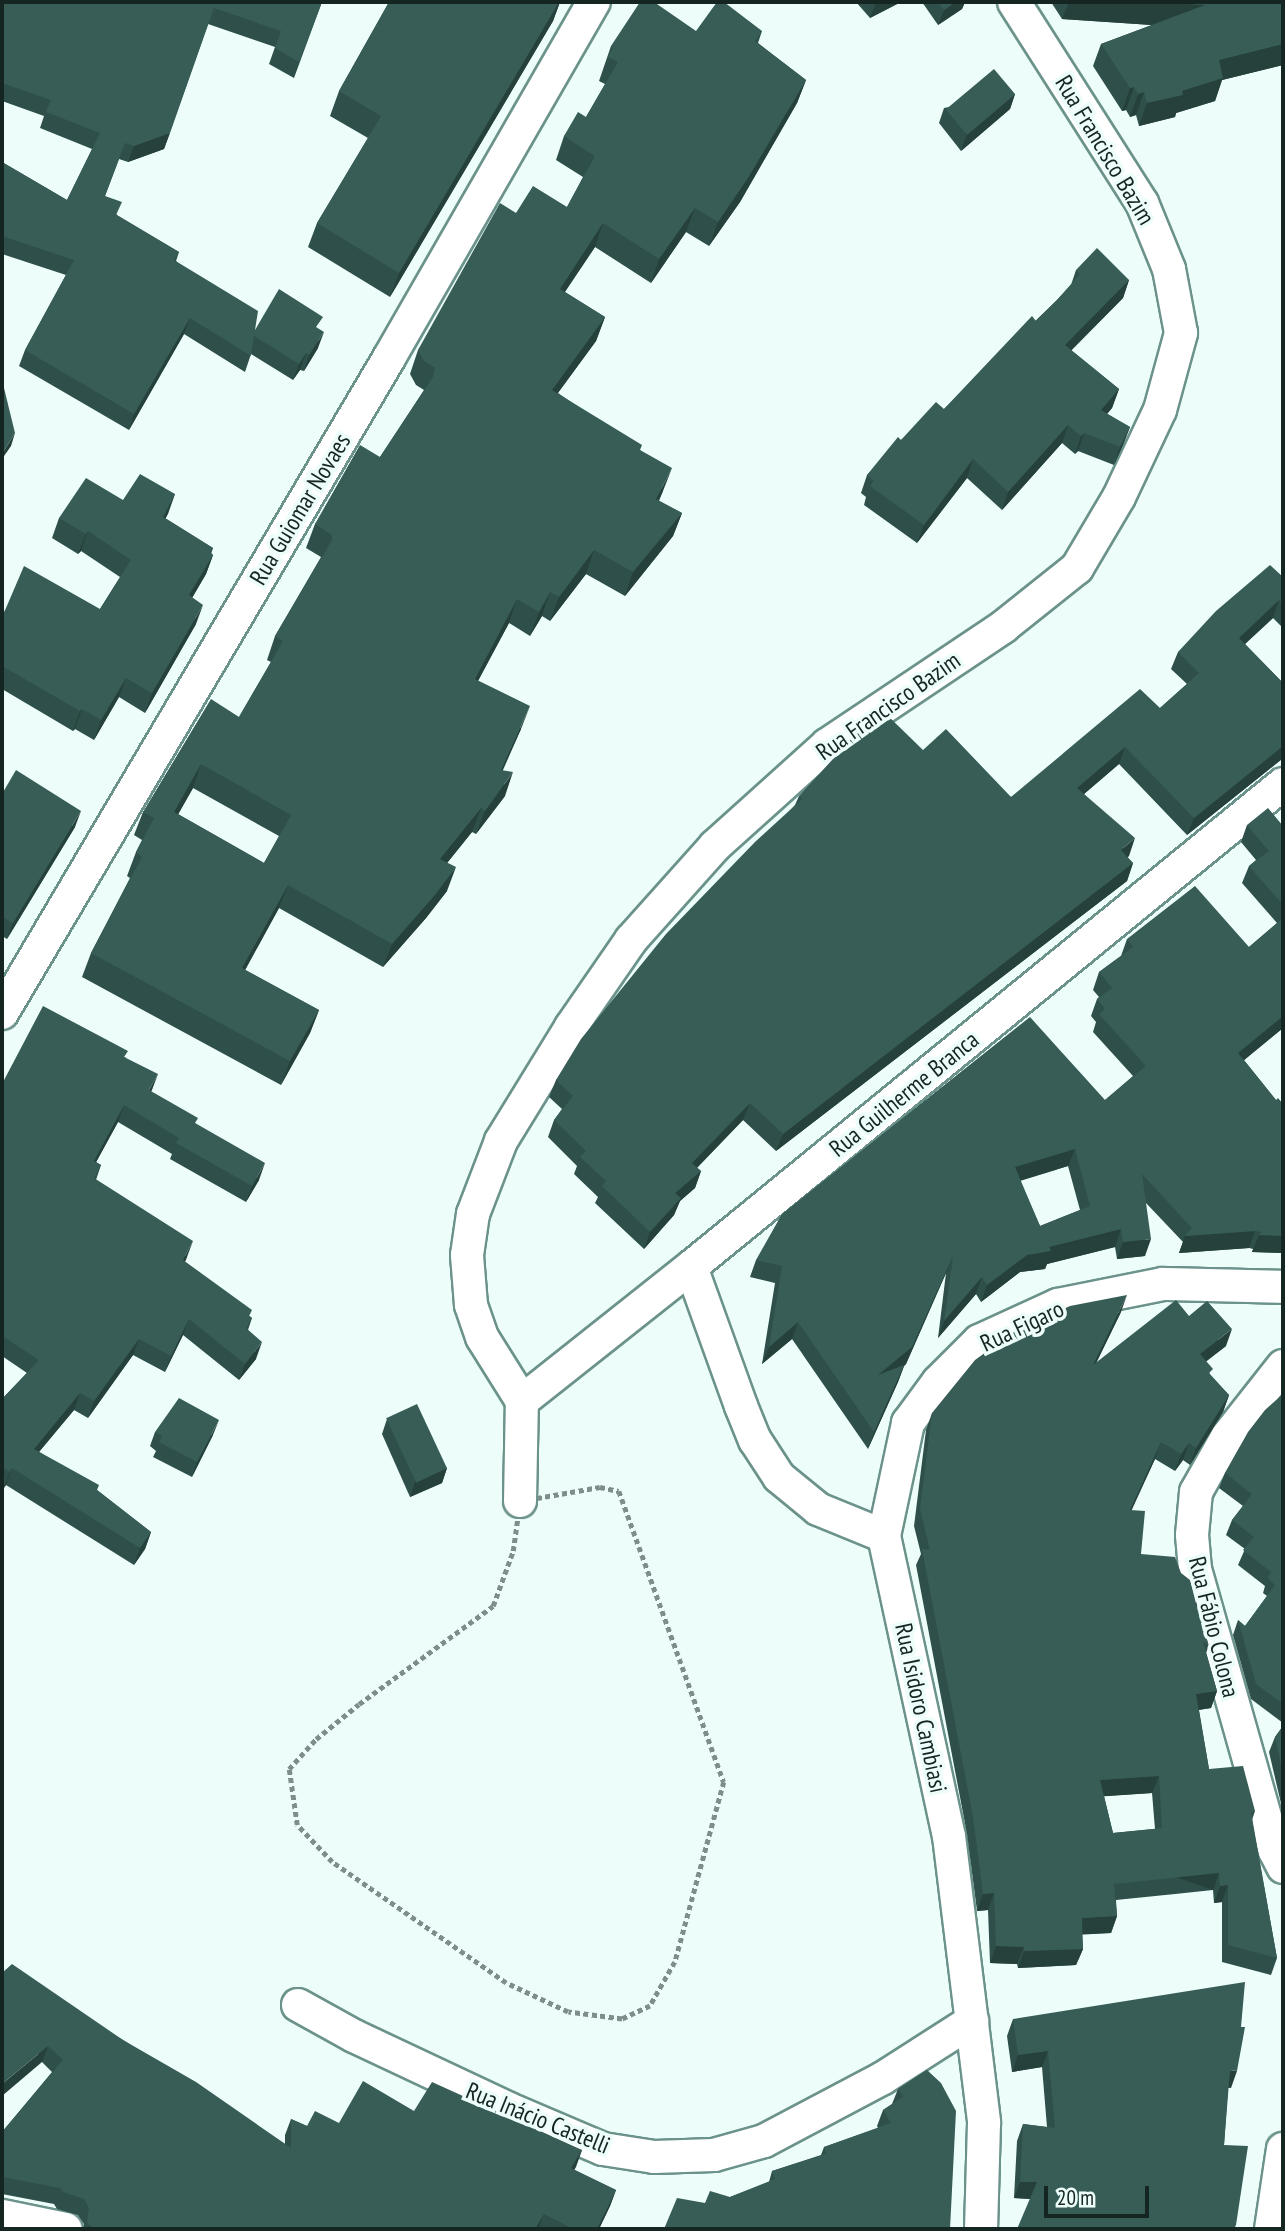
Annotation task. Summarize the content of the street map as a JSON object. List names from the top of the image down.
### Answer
{
  "streets": {
    "street": [
      "Rua Francisco Bazim",
      "Rua Guiomar Novaes",
      "Rua Guilherme Branca",
      "Rua Figaro",
      "Rua Fábio Colona",
      "Rua Isidoro Cambiasi",
      "Rua Inácio Castelli"
    ]
  },
  "crossings": [
    ["Rua Francisco Bazim", "Rua Guilherme Branca"],
    ["Rua Figaro", "Rua Isidoro Cambiasi"],
    ["Rua Isidoro Cambiasi", "Rua Inácio Castelli"]
  ],
  "scale_bar": "20 m"
}
